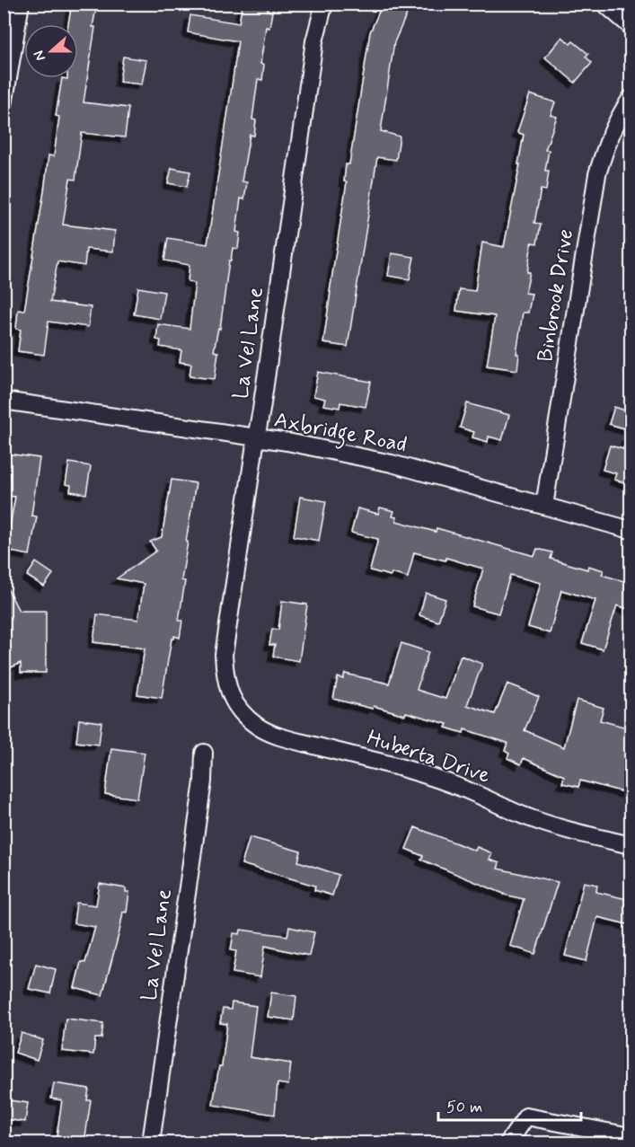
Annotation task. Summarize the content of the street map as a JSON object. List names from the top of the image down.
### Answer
{
  "streets": {
    "street": [
      "Binbrook Drive",
      "La Vel Lane",
      "Axbridge Road",
      "Huberta Drive"
    ]
  },
  "crossings": [
    ["Binbrook Drive", "Axbridge Road"],
    ["La Vel Lane", "Axbridge Road"],
    ["La Vel Lane", "Huberta Drive"]
  ],
  "scale_bar": "50 m",
  "north": "left"
}
